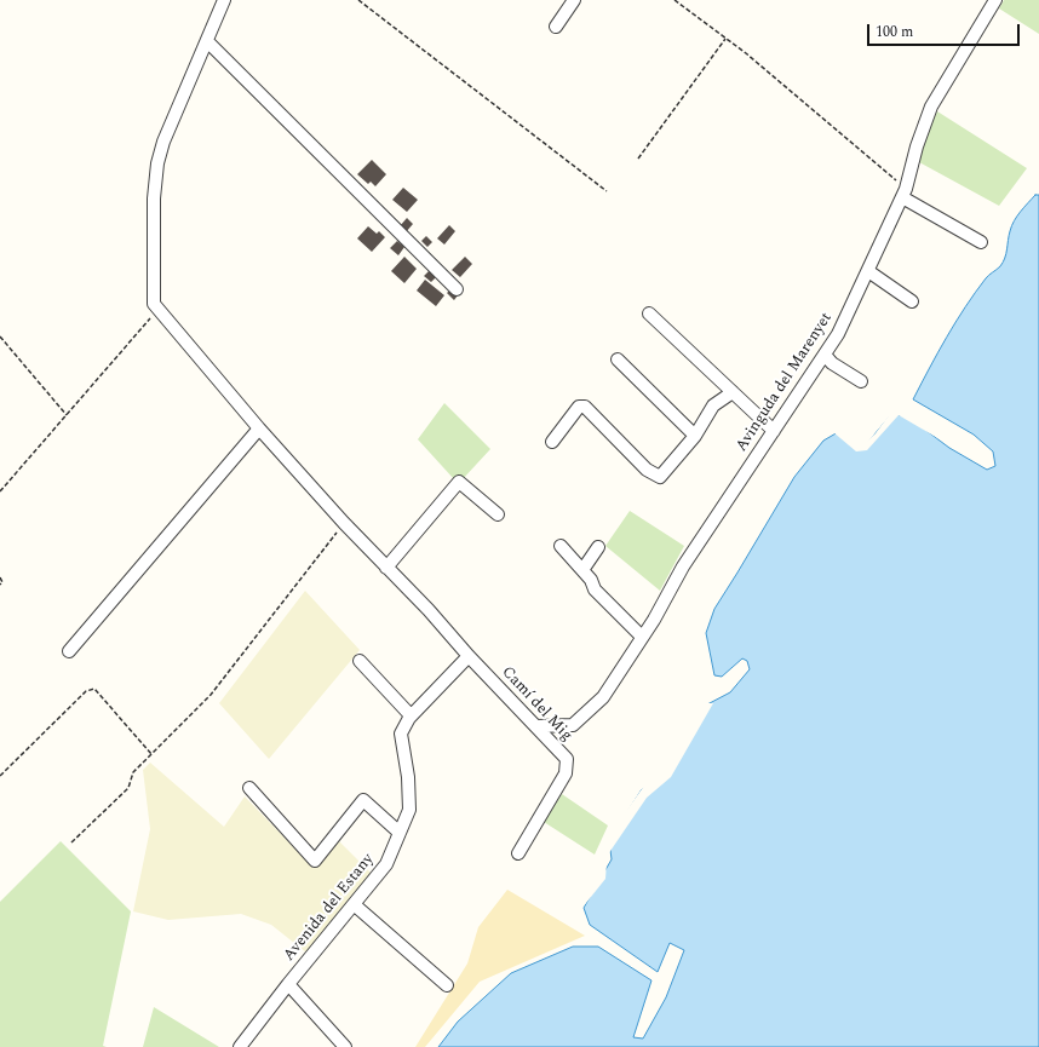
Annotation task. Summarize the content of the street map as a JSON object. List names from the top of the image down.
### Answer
{
  "streets": {
    "street": ["Avinguda del Marenyet", "Camí del Mig", "Avenida del Estany"]
  },
  "crossings": [
    ["Avinguda del Marenyet", "Camí del Mig"],
    ["Camí del Mig", "Avenida del Estany"]
  ],
  "scale_bar": "100 m"
}
